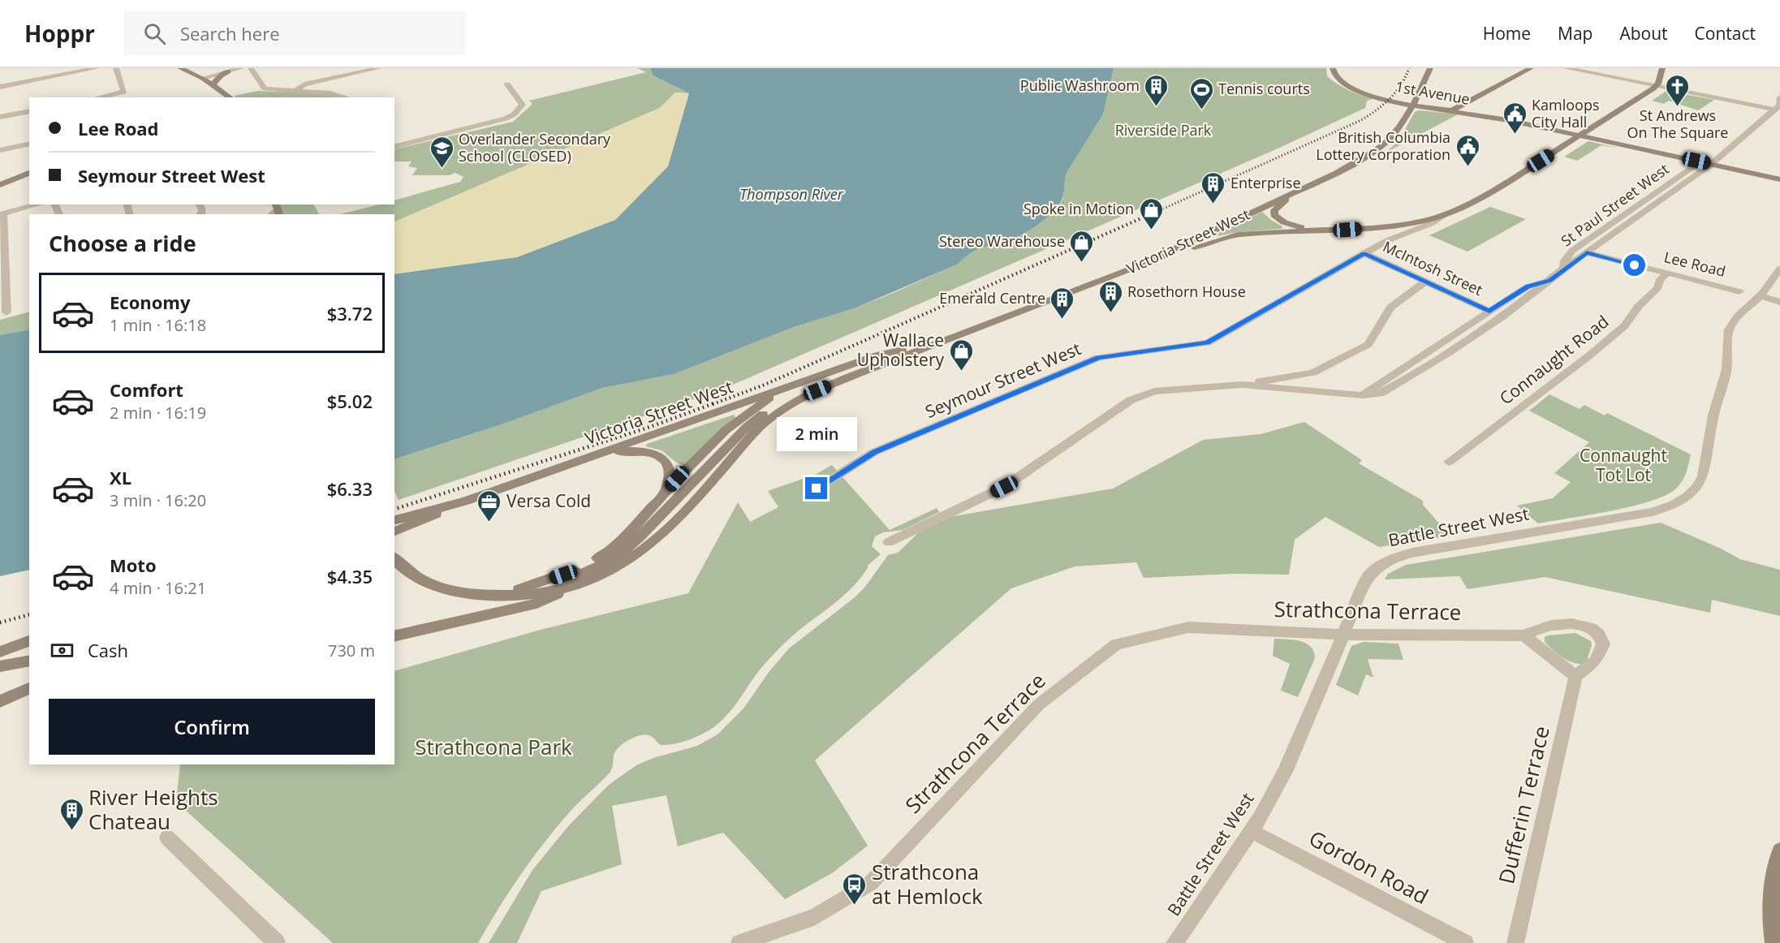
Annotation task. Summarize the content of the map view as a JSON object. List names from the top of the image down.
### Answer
{
  "streets": {
    "main road": ["1st Avenue", "Victoria Street West", "Seymour Street West"],
    "street": [
      "St Paul Street West",
      "Lee Road",
      "McIntosh Street",
      "Connaught Road",
      "Battle Street West",
      "Strathcona Terrace",
      "Dufferin Terrace",
      "Gordon Road"
    ]
  },
  "crossings": [
    ["1st Avenue", "St Paul Street West"],
    ["1st Avenue", "Victoria Street West"],
    ["1st Avenue", "Seymour Street West"],
    ["St Paul Street West", "Lee Road"],
    ["St Paul Street West", "McIntosh Street"],
    ["Victoria Street West", "Seymour Street West"],
    ["Lee Road", "Connaught Road"],
    ["McIntosh Street", "Seymour Street West"],
    ["Battle Street West", "Strathcona Terrace"],
    ["Battle Street West", "Gordon Road"],
    ["Strathcona Terrace", "Dufferin Terrace"]
  ],
  "water": ["Thompson River"],
  "parks": ["Riverside Park", "Connaught Tot Lot", "Strathcona Park"],
  "places": {
    "building": [
      "Public Washroom",
      "Enterprise",
      "Rosethorn House",
      "Emerald Centre",
      "River Heights Chateau"
    ],
    "church": ["St Andrews On The Square"],
    "sports": ["Tennis courts"],
    "public building": ["Kamloops City Hall", "British Columbia Lottery Corporation"],
    "school or university": ["Overlander Secondary School (CLOSED)"],
    "shop": ["Spoke in Motion", "Stereo Warehouse", "Wallace Upholstery"],
    "office": ["Versa Cold"],
    "bus stop": ["Strathcona at Hemlock"]
  },
  "page": {
    "header": "Hoppr",
    "search": "Search here",
    "nav": [
      "Home",
      "Map",
      "About",
      "Contact"
    ],
    "banner": ["Lee Road", "Seymour Street West"],
    "heading": "Choose a ride",
    "list": [
      {
        "name": "Economy",
        "note": "1 min · 16:18",
        "value": "$3.72"
      },
      {
        "name": "Comfort",
        "note": "2 min · 16:19",
        "value": "$5.02"
      },
      {
        "name": "XL",
        "note": "3 min · 16:20",
        "value": "$6.33"
      },
      {
        "name": "Moto",
        "note": "4 min · 16:21",
        "value": "$4.35"
      }
    ],
    "bubble": "2 min",
    "pay": ["Cash", "730 m"],
    "buttons": "Confirm"
  }
}
